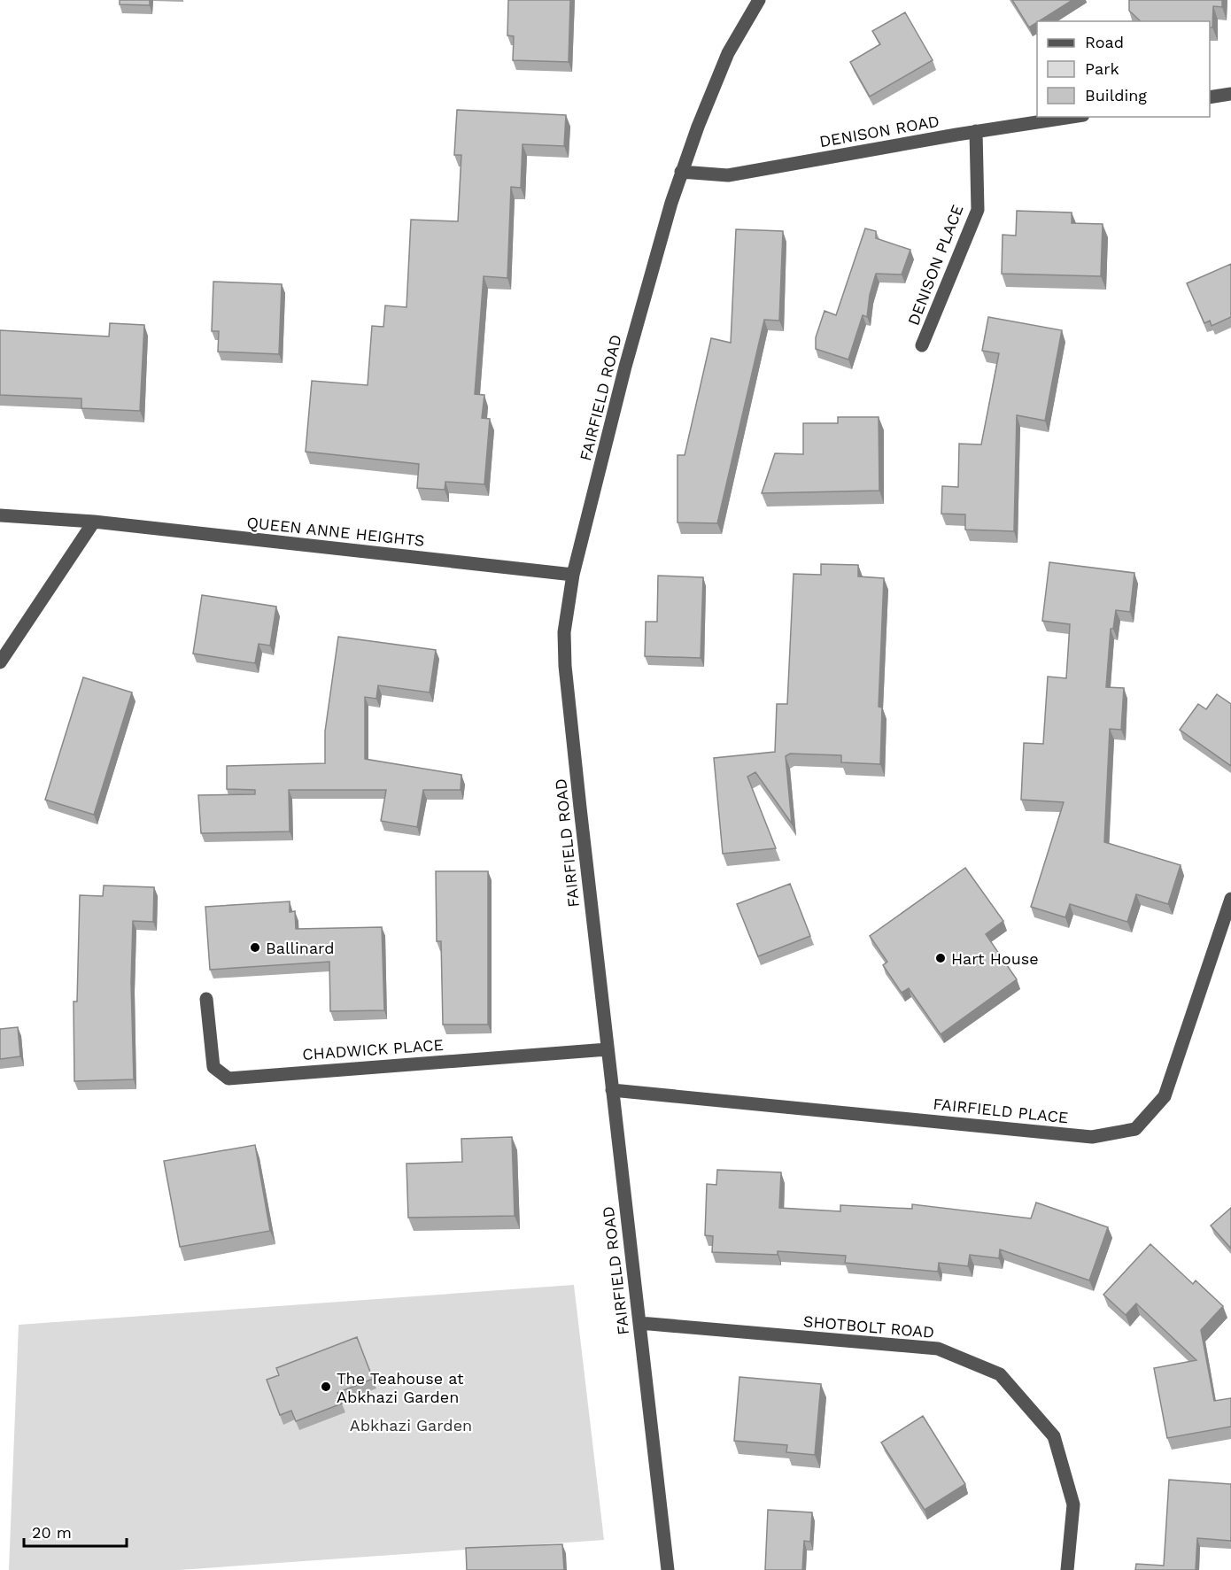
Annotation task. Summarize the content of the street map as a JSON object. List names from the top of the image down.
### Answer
{
  "streets": {
    "street": [
      "DENISON ROAD",
      "DENISON PLACE",
      "FAIRFIELD ROAD",
      "QUEEN ANNE HEIGHTS",
      "CHADWICK PLACE",
      "FAIRFIELD PLACE",
      "SHOTBOLT ROAD"
    ]
  },
  "crossings": [
    ["DENISON ROAD", "DENISON PLACE"],
    ["DENISON ROAD", "FAIRFIELD ROAD"],
    ["FAIRFIELD ROAD", "QUEEN ANNE HEIGHTS"],
    ["FAIRFIELD ROAD", "CHADWICK PLACE"],
    ["FAIRFIELD ROAD", "FAIRFIELD PLACE"],
    ["FAIRFIELD ROAD", "SHOTBOLT ROAD"]
  ],
  "parks": ["Abkhazi Garden"],
  "places": ["Ballinard", "Hart House", "The Teahouse at Abkhazi Garden"],
  "legend": ["Road", "Park", "Building"],
  "scale_bar": "20 m"
}
